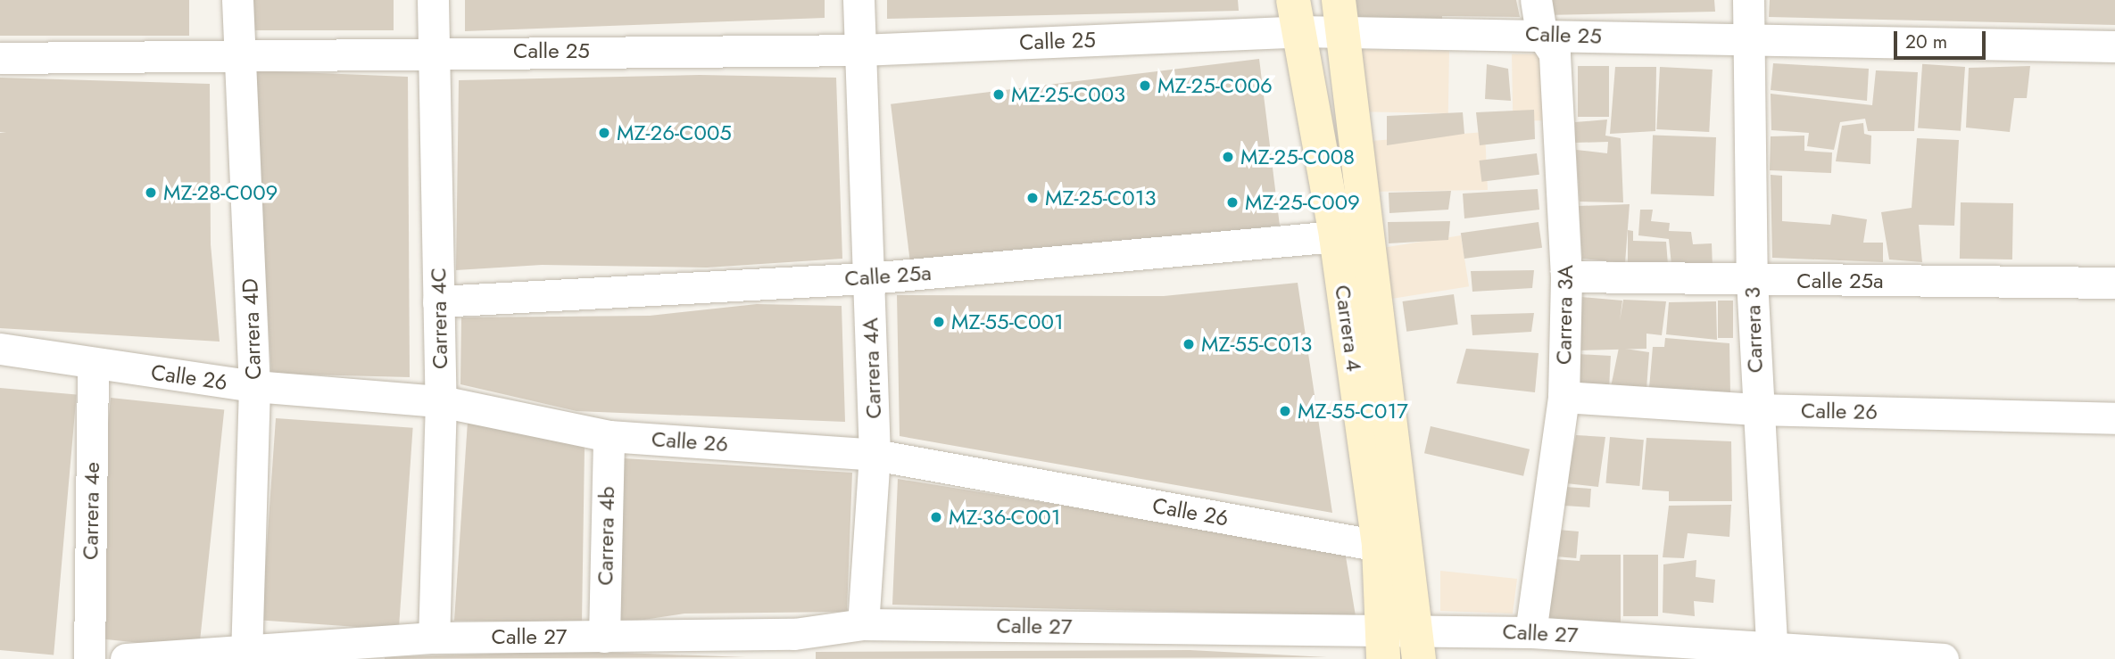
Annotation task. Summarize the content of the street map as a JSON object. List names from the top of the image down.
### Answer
{
  "streets": {
    "main road": ["Carrera 4"],
    "street": [
      "Calle 25",
      "Calle 25a",
      "Carrera 3A",
      "Carrera 4C",
      "Carrera 4D",
      "Carrera 3",
      "Carrera 4A",
      "Calle 26",
      "Carrera 4e",
      "Carrera 4b",
      "Calle 27"
    ]
  },
  "crossings": [
    ["Calle 25", "Carrera 3A"],
    ["Calle 25", "Carrera 4C"],
    ["Calle 25", "Carrera 4"],
    ["Calle 25", "Carrera 4D"],
    ["Calle 25", "Carrera 3"],
    ["Calle 25", "Carrera 4A"],
    ["Calle 25a", "Carrera 3A"],
    ["Calle 25a", "Carrera 4C"],
    ["Calle 25a", "Carrera 4"],
    ["Calle 25a", "Carrera 3"],
    ["Calle 25a", "Carrera 4A"],
    ["Carrera 3A", "Calle 26"],
    ["Carrera 3A", "Calle 27"],
    ["Carrera 4C", "Calle 26"],
    ["Carrera 4C", "Calle 27"],
    ["Carrera 4", "Calle 26"],
    ["Carrera 4", "Calle 27"],
    ["Carrera 4D", "Calle 26"],
    ["Carrera 4D", "Calle 27"],
    ["Carrera 3", "Calle 26"],
    ["Carrera 3", "Calle 27"],
    ["Carrera 4A", "Calle 26"],
    ["Carrera 4A", "Calle 27"],
    ["Calle 26", "Carrera 4e"],
    ["Calle 26", "Carrera 4b"],
    ["Carrera 4b", "Calle 27"]
  ],
  "places": [
    "MZ-25-C006",
    "MZ-25-C003",
    "MZ-26-C005",
    "MZ-25-C008",
    "MZ-28-C009",
    "MZ-25-C013",
    "MZ-25-C009",
    "MZ-55-C001",
    "MZ-55-C013",
    "MZ-55-C017",
    "MZ-36-C001"
  ],
  "scale_bar": "20 m"
}
